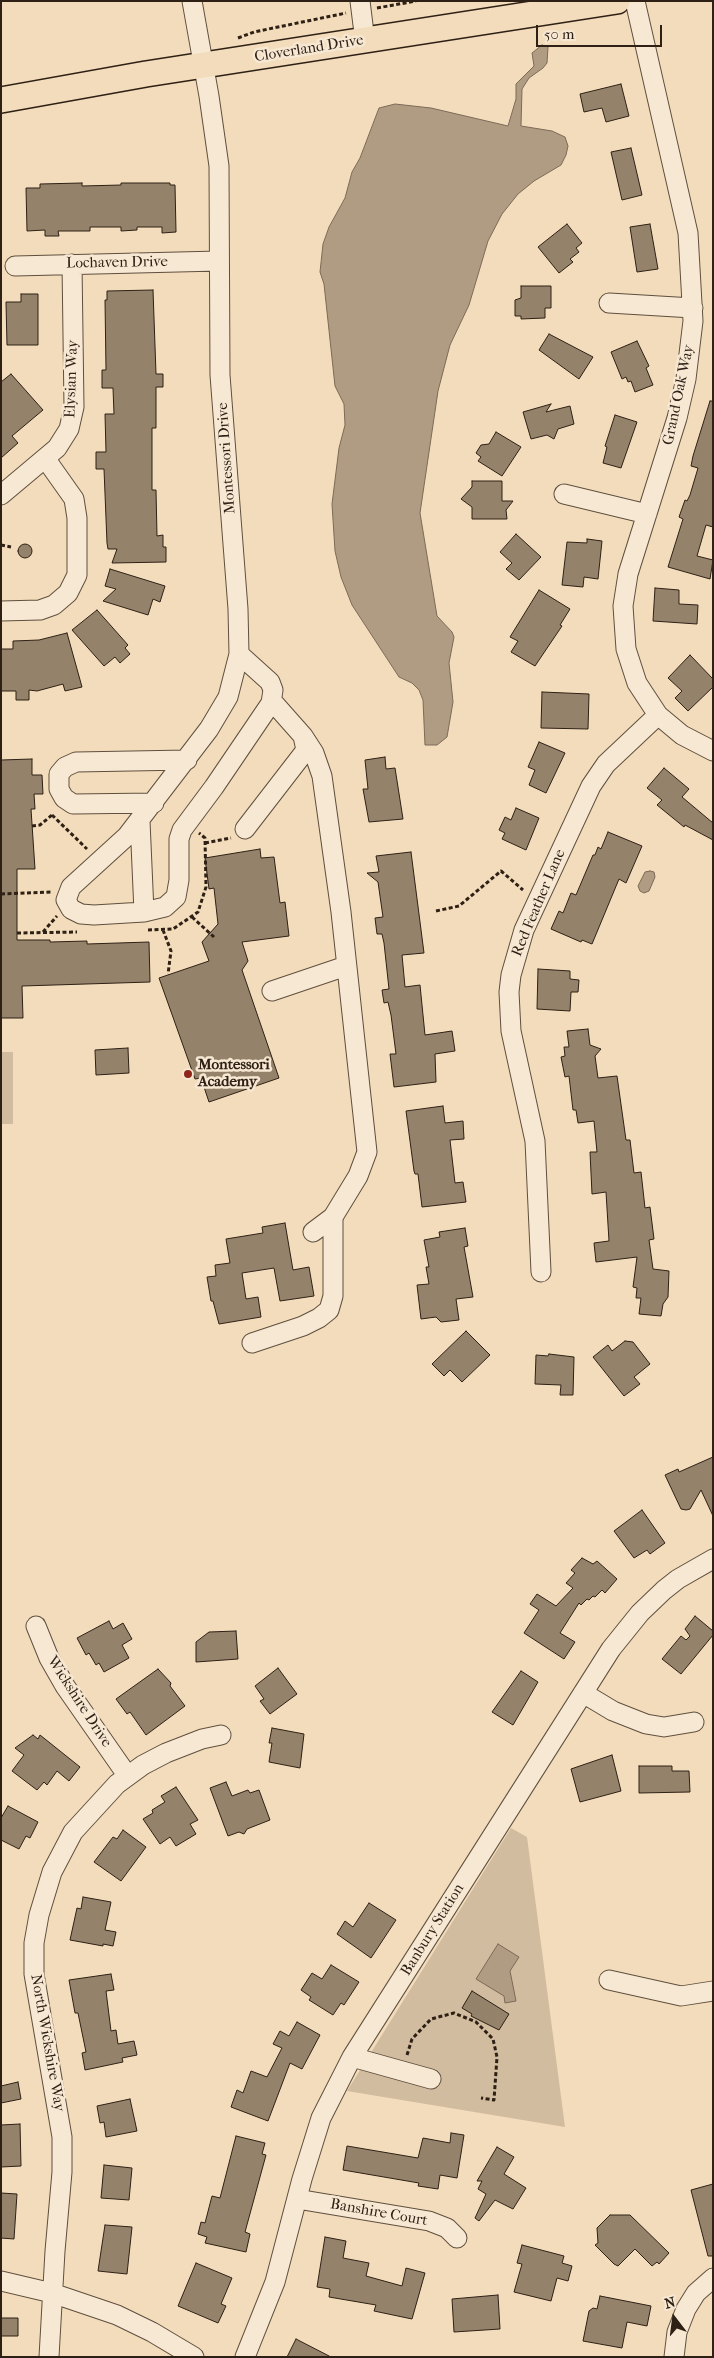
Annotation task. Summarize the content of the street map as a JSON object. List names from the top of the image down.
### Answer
{
  "streets": {
    "main road": ["Cloverland Drive"],
    "street": [
      "Lochaven Drive",
      "Elysian Way",
      "Grand Oak Way",
      "Montessori Drive",
      "Red Feather Lane",
      "Wickshire Drive",
      "Banbury Station",
      "North Wickshire Way",
      "Banshire Court"
    ]
  },
  "crossings": [
    ["Cloverland Drive", "Montessori Drive"],
    ["Lochaven Drive", "Elysian Way"],
    ["Lochaven Drive", "Montessori Drive"],
    ["Grand Oak Way", "Red Feather Lane"],
    ["Wickshire Drive", "North Wickshire Way"],
    ["Banbury Station", "Banshire Court"]
  ],
  "places": ["Montessori Academy"],
  "scale_bar": "50 m",
  "north": "top"
}
